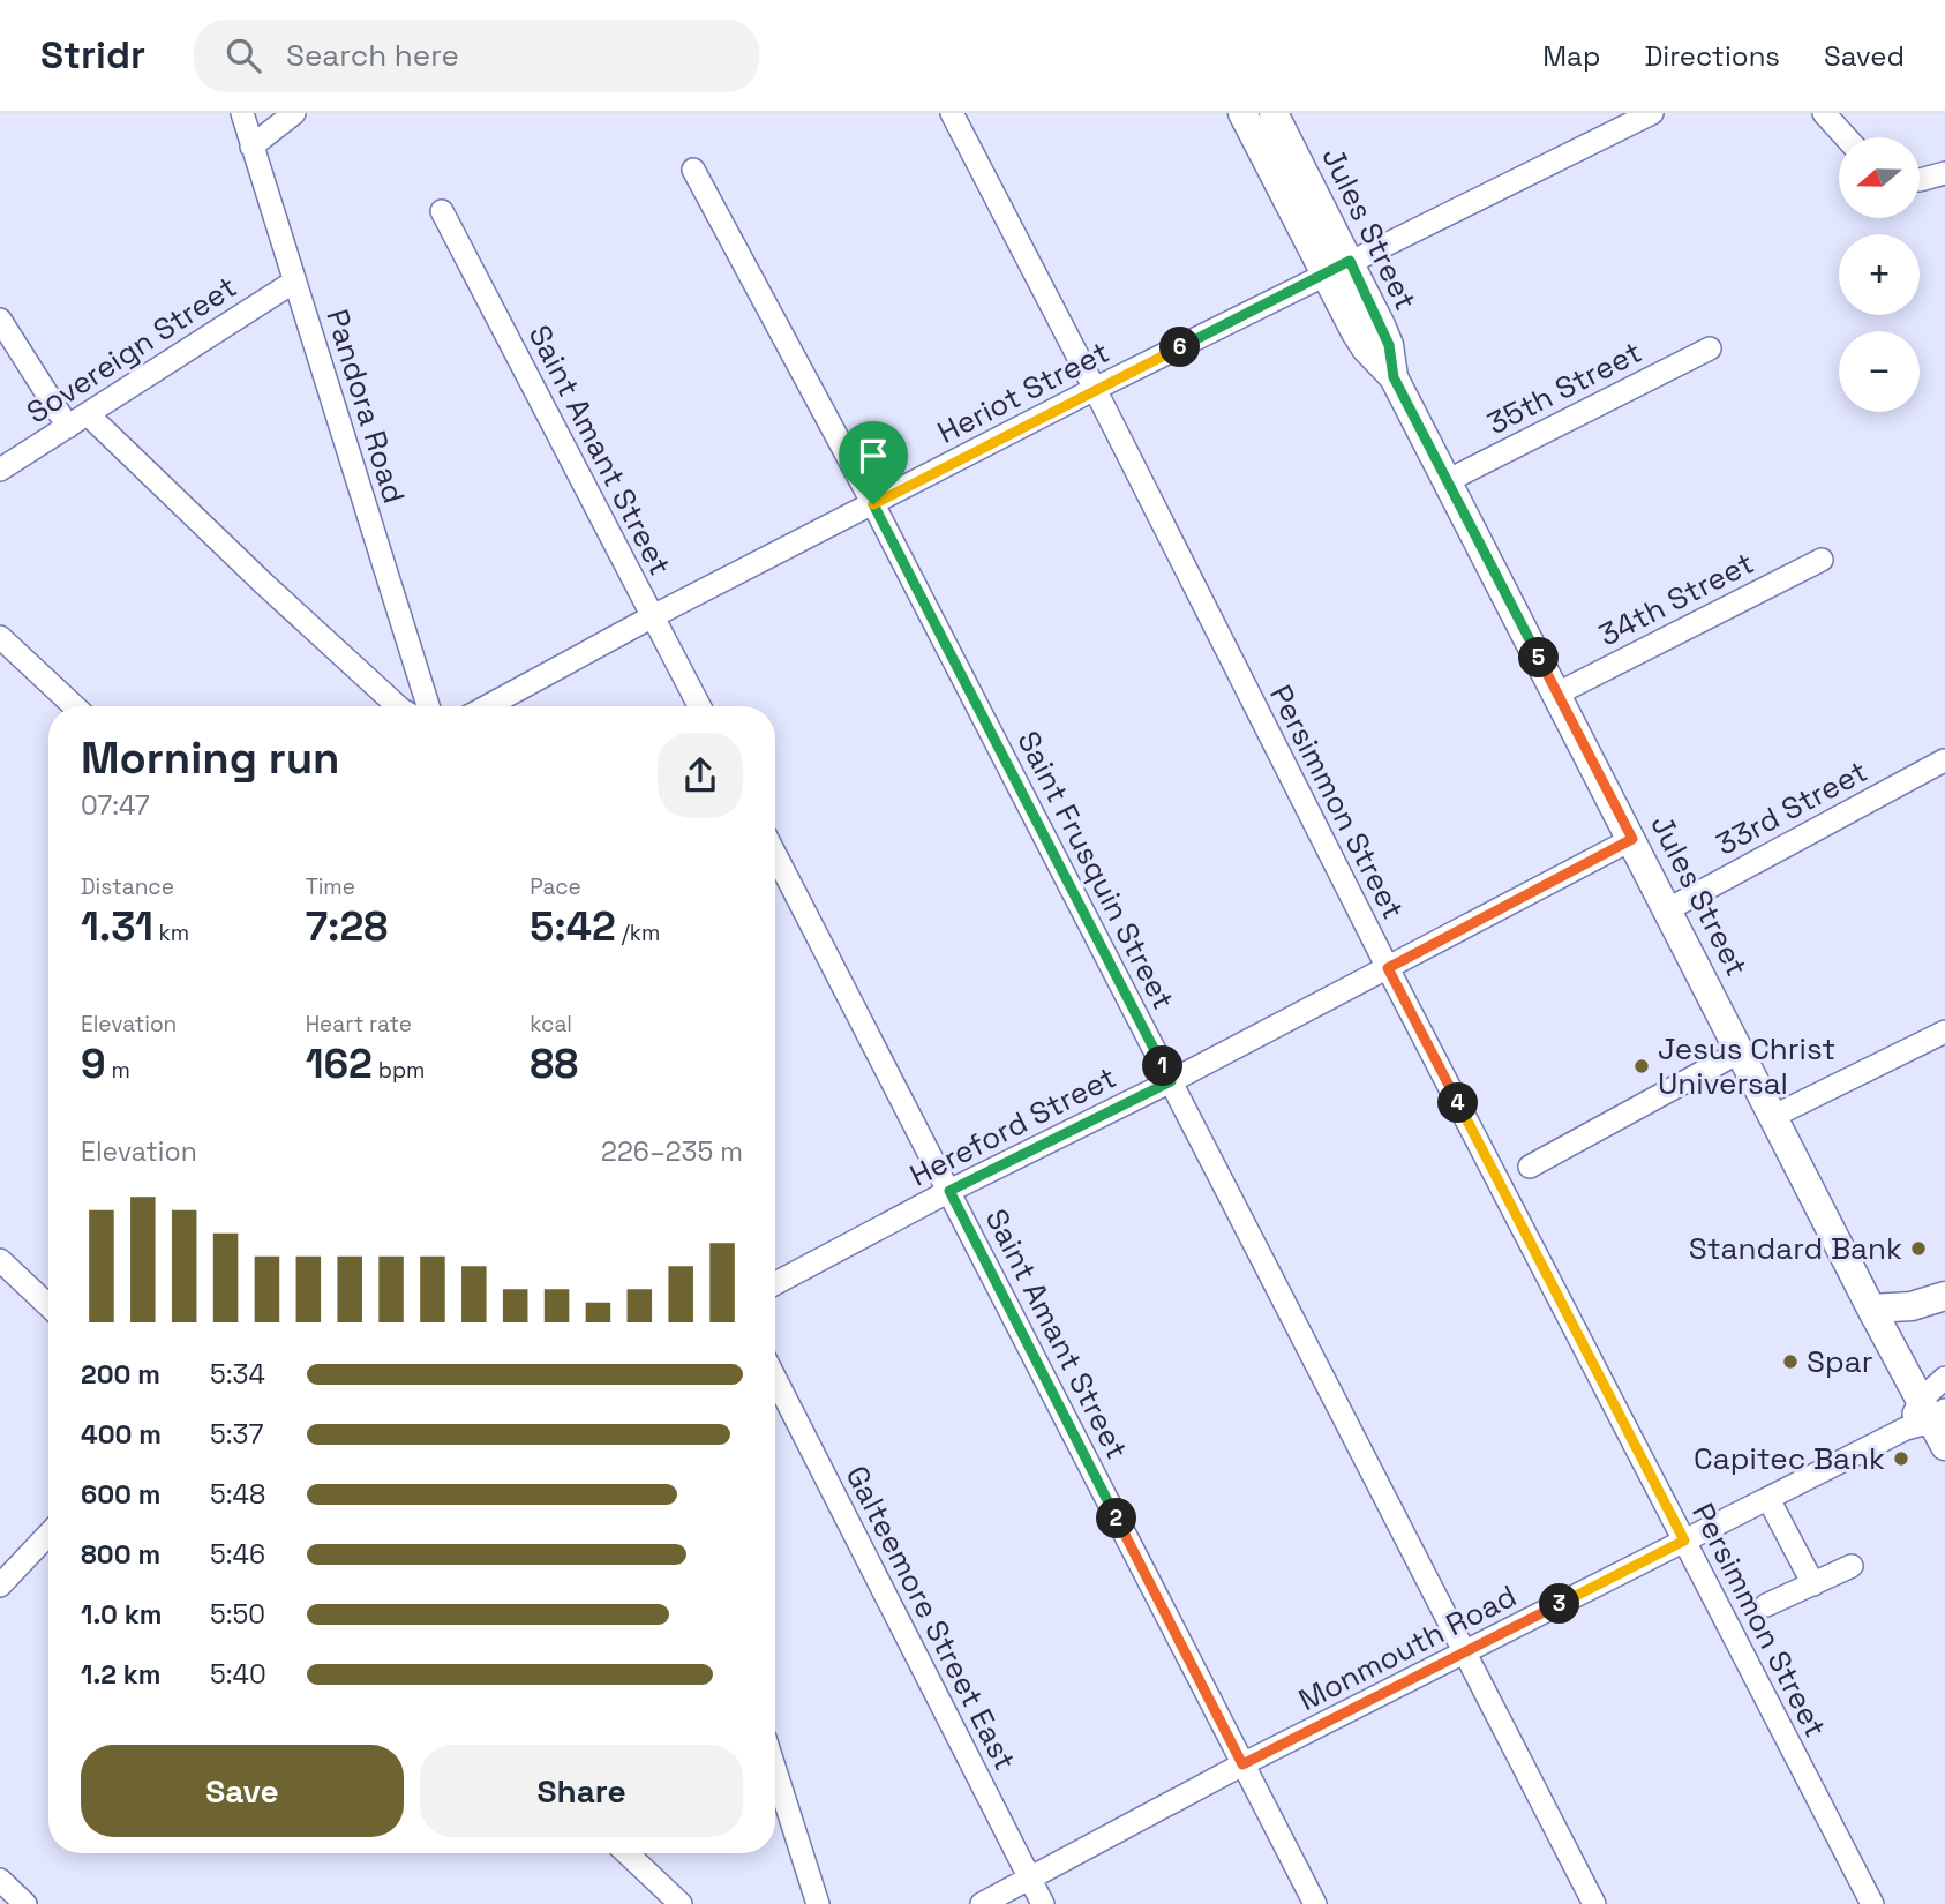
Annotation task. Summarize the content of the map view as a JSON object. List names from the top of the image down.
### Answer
{
  "streets": {
    "main road": ["Jules Street"],
    "street": [
      "Sovereign Street",
      "35th Street",
      "Heriot Street",
      "Pandora Road",
      "Saint Amant Street",
      "34th Street",
      "Persimmon Street",
      "33rd Street",
      "Saint Frusquin Street",
      "Hereford Street",
      "Galteemore Street East",
      "Monmouth Road"
    ]
  },
  "crossings": [
    ["Jules Street", "35th Street"],
    ["Jules Street", "Heriot Street"],
    ["Jules Street", "34th Street"],
    ["Jules Street", "33rd Street"],
    ["Jules Street", "Hereford Street"],
    ["Jules Street", "Monmouth Road"],
    ["Sovereign Street", "Pandora Road"],
    ["Heriot Street", "Saint Amant Street"],
    ["Heriot Street", "Persimmon Street"],
    ["Heriot Street", "Saint Frusquin Street"],
    ["Saint Amant Street", "Hereford Street"],
    ["Saint Amant Street", "Monmouth Road"],
    ["Persimmon Street", "Hereford Street"],
    ["Persimmon Street", "Monmouth Road"],
    ["Saint Frusquin Street", "Hereford Street"],
    ["Saint Frusquin Street", "Monmouth Road"],
    ["Galteemore Street East", "Monmouth Road"]
  ],
  "places": [
    "Jesus Christ Universal",
    "Standard Bank",
    "Spar",
    "Capitec Bank"
  ],
  "north": "left",
  "page": {
    "header": "Stridr",
    "search": "Search here",
    "nav": ["Map", "Directions", "Saved"],
    "map_buttons": ["+", "−"],
    "pins": [
      "6",
      "5",
      "1",
      "4",
      "2",
      "3"
    ],
    "heading": ["Morning run", "07:47"],
    "stats": [
      ["Distance", "1.31 km"],
      ["Time", "7:28"],
      ["Pace", "5:42 /km"],
      ["Elevation", "9 m"],
      ["Heart rate", "162 bpm"],
      ["kcal", "88"]
    ],
    "chart": ["Elevation", "226–235 m"],
    "list": [
      {
        "name": "200 m",
        "note": "5:34"
      },
      {
        "name": "400 m",
        "note": "5:37"
      },
      {
        "name": "600 m",
        "note": "5:48"
      },
      {
        "name": "800 m",
        "note": "5:46"
      },
      {
        "name": "1.0 km",
        "note": "5:50"
      },
      {
        "name": "1.2 km",
        "note": "5:40"
      }
    ],
    "buttons": ["Save", "Share"]
  }
}
